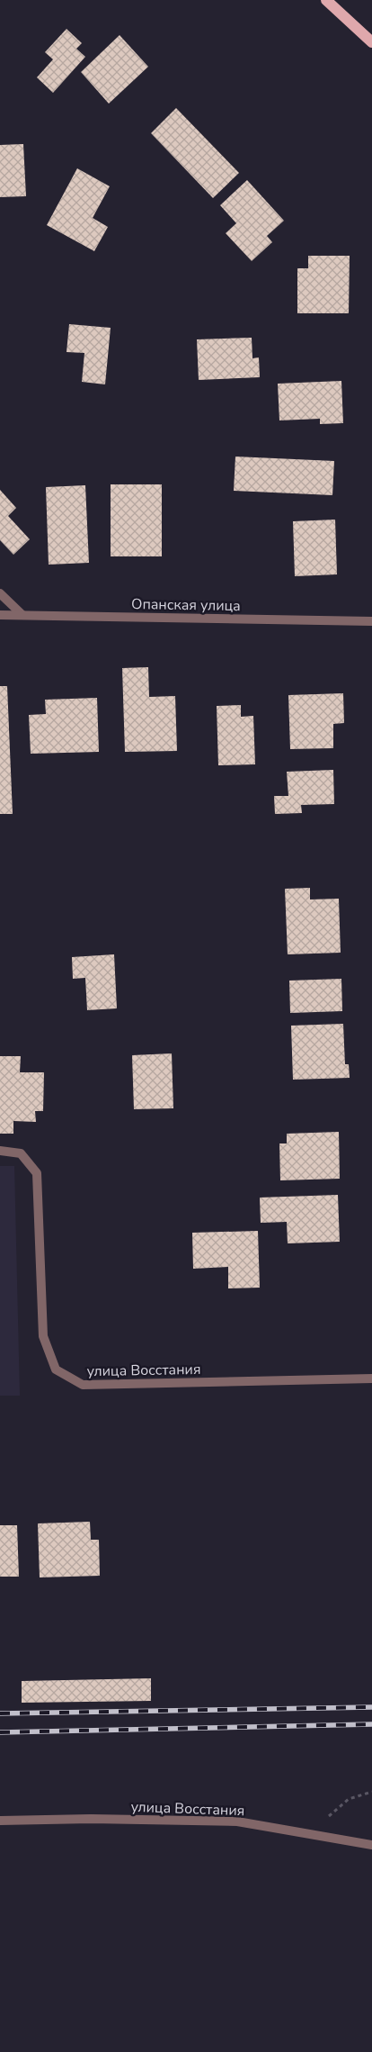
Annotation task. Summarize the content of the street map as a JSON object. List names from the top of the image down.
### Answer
{
  "streets": {
    "street": ["Опанская улица", "улица Восстания"]
  }
}
